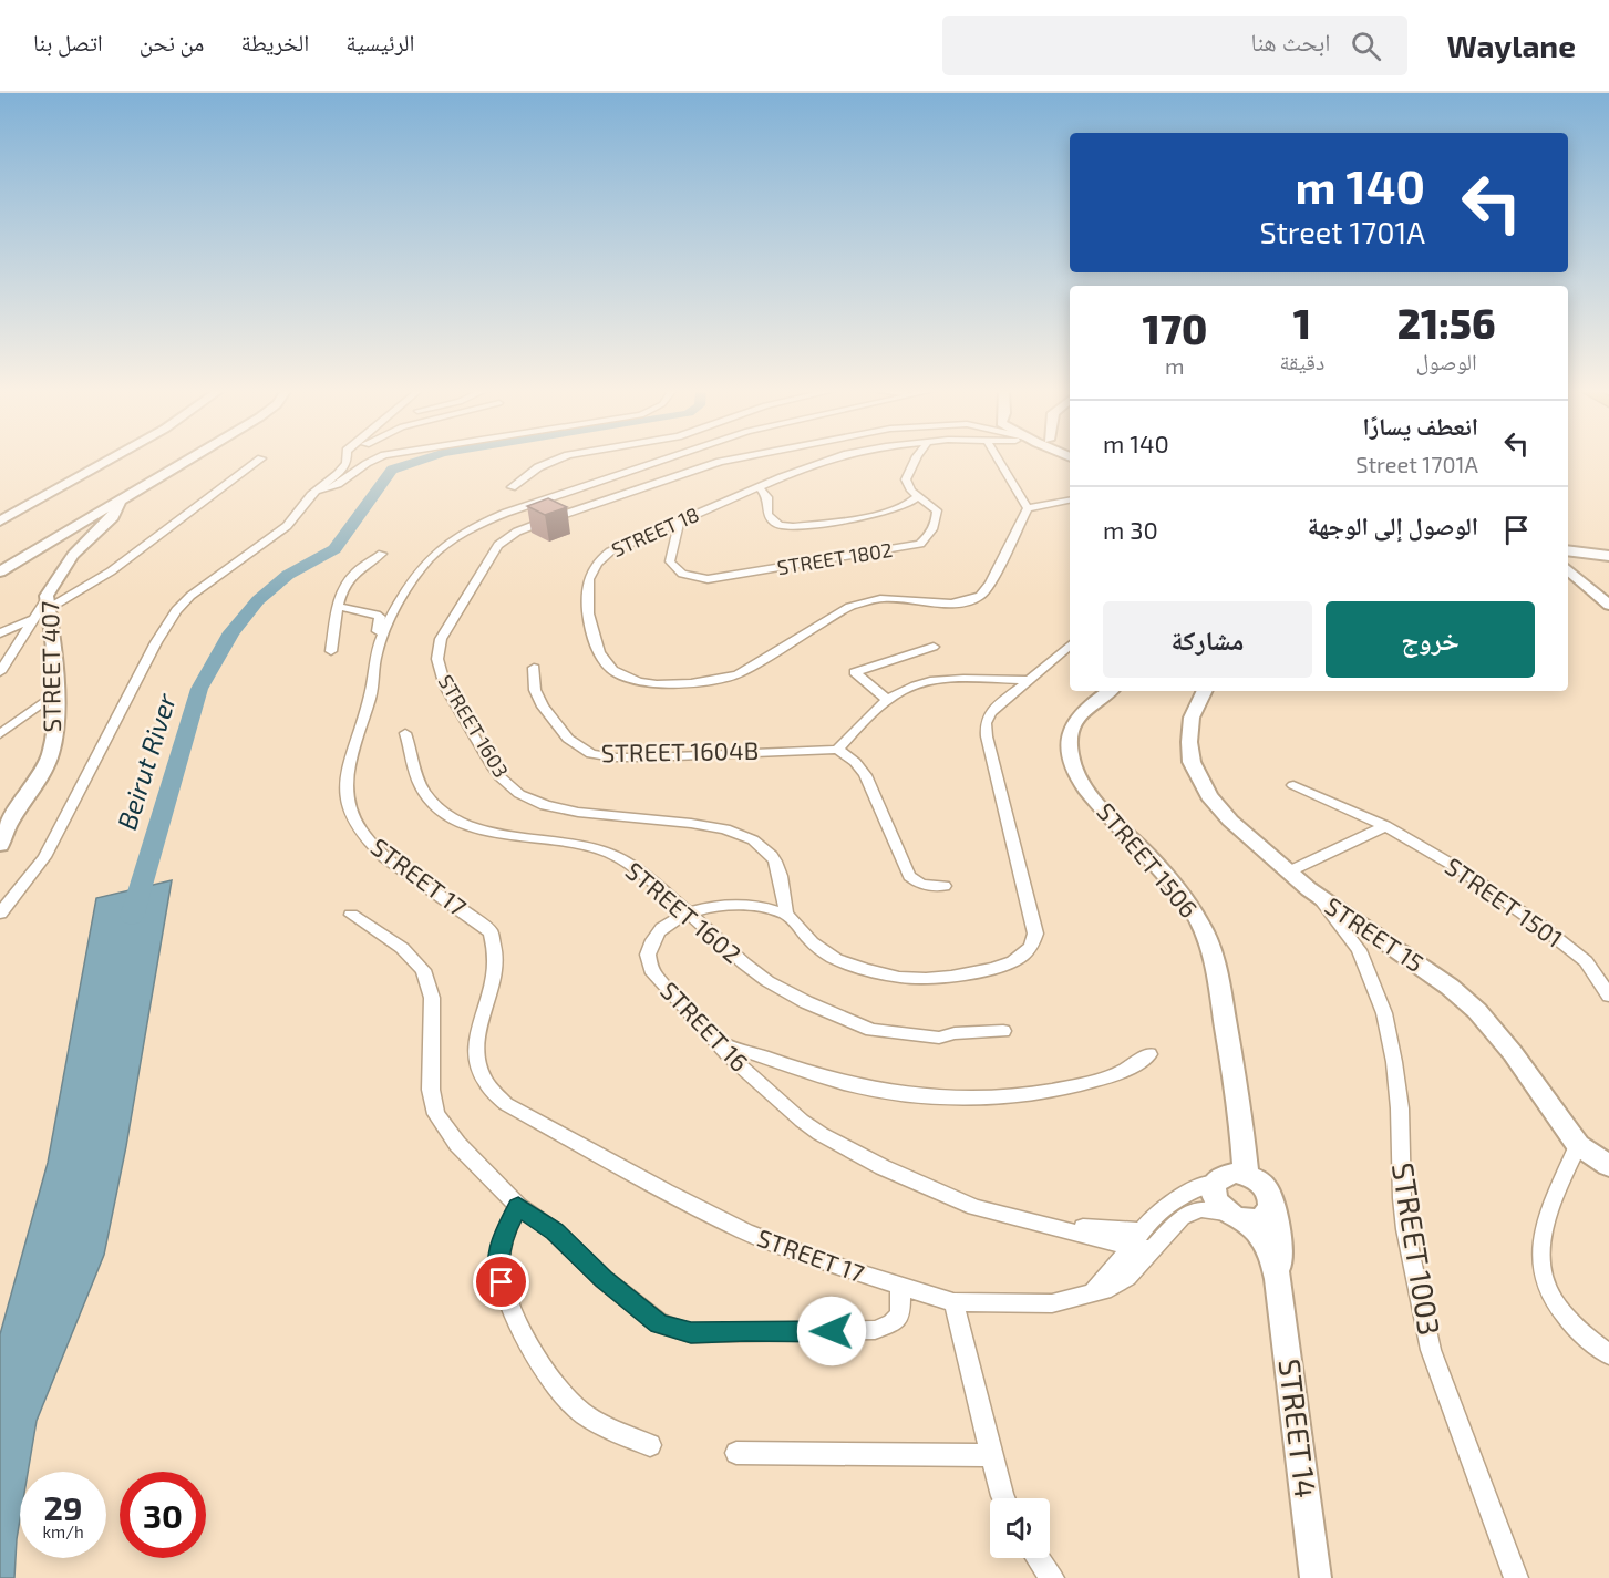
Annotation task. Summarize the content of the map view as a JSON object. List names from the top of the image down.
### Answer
{
  "streets": {
    "street": [
      "STREET 18",
      "STREET 1802",
      "STREET 407",
      "STREET 1603",
      "STREET 1604B",
      "STREET 1506",
      "STREET 17",
      "STREET 1501",
      "STREET 1602",
      "STREET 15",
      "STREET 16",
      "STREET 1003",
      "STREET 14"
    ]
  },
  "crossings": [
    ["STREET 18", "STREET 1802"],
    ["STREET 1603", "STREET 16"],
    ["STREET 1506", "STREET 17"],
    ["STREET 17", "STREET 16"],
    ["STREET 1602", "STREET 16"],
    ["STREET 15", "STREET 1003"]
  ],
  "water": ["Beirut River"],
  "page": {
    "header": "Waylane",
    "search": "ابحث هنا",
    "nav": [
      "الرئيسية",
      "الخريطة",
      "من نحن",
      "اتصل بنا"
    ],
    "turn": ["140 m", "Street 1701A"],
    "eta": [
      "21:56",
      "الوصول",
      "1",
      "دقيقة",
      "170",
      "m"
    ],
    "list": [
      {
        "name": "انعطف يسارًا",
        "note": "Street 1701A",
        "value": "140 m"
      },
      {
        "name": "الوصول إلى الوجهة",
        "value": "30 m"
      }
    ],
    "buttons": ["خروج", "مشاركة"],
    "speed": "29 km/h",
    "limit": "30"
  }
}
